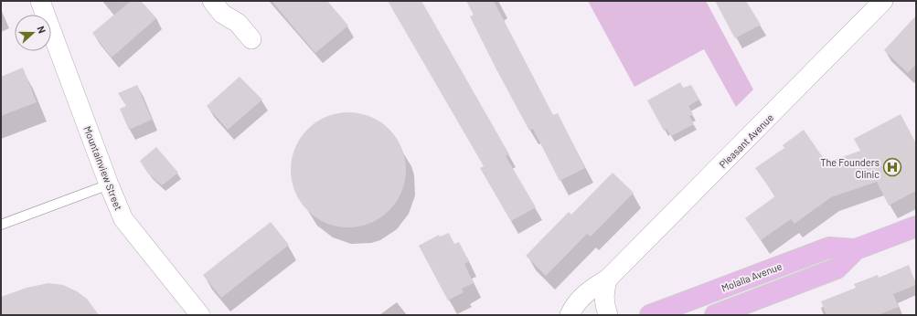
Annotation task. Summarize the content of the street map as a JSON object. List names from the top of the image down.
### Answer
{
  "streets": {
    "main road": ["Molalla Avenue"],
    "street": ["Pleasant Avenue", "Mountainview Street"]
  },
  "places": {
    "hospital": ["The Founders Clinic"]
  },
  "north": "right"
}
